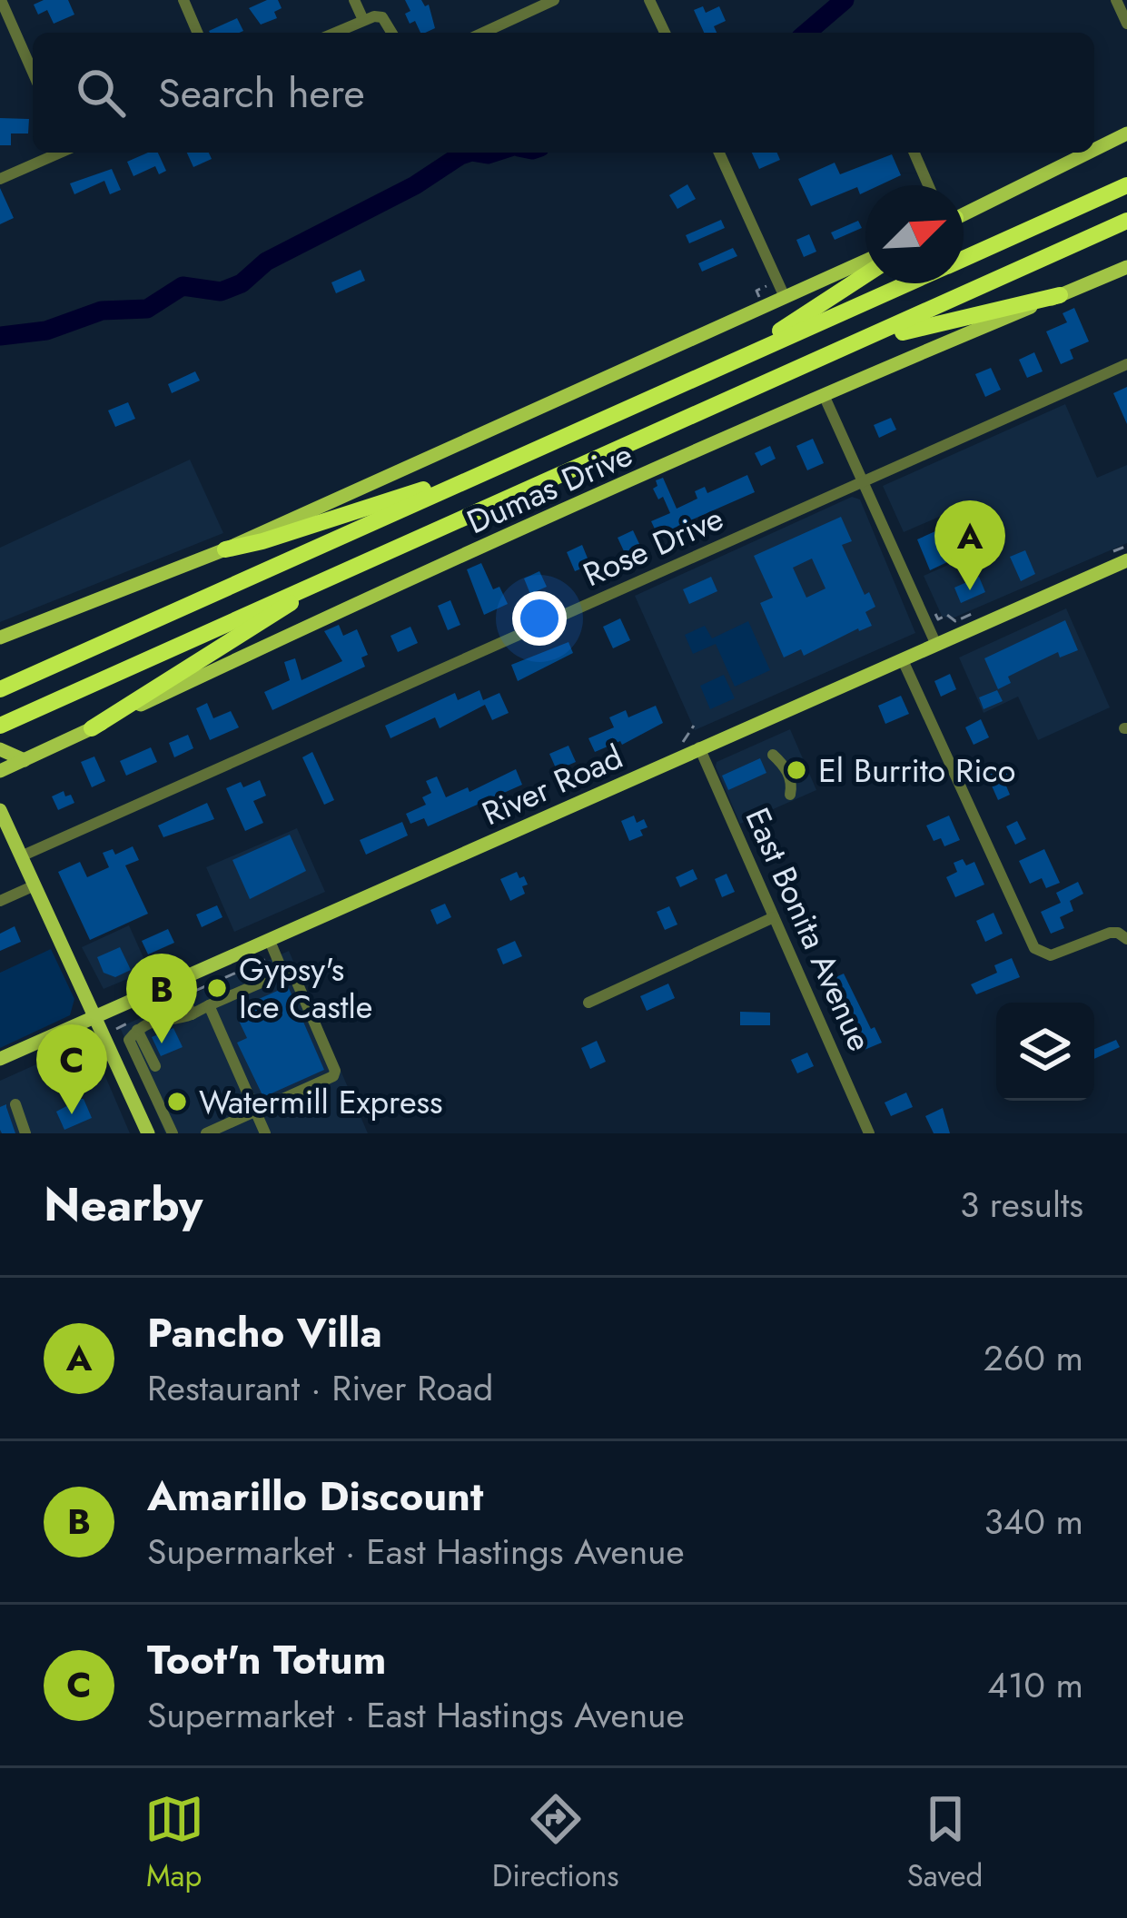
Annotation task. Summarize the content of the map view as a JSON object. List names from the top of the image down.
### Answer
{
  "streets": {
    "main road": ["Dumas Drive", "River Road"],
    "street": ["Rose Drive", "East Bonita Avenue"]
  },
  "crossings": [
    ["River Road", "East Bonita Avenue"]
  ],
  "places": ["El Burrito Rico", "Gypsy's Ice Castle", "Watermill Express"],
  "north": "top right",
  "page": {
    "search": "Search here",
    "pins": ["A", "B", "C"],
    "heading": ["Nearby", "3 results"],
    "list": [
      {
        "mark": "A",
        "name": "Pancho Villa",
        "note": "Restaurant · River Road",
        "value": "260 m"
      },
      {
        "mark": "B",
        "name": "Amarillo Discount",
        "note": "Supermarket · East Hastings Avenue",
        "value": "340 m"
      },
      {
        "mark": "C",
        "name": "Toot'n Totum",
        "note": "Supermarket · East Hastings Avenue",
        "value": "410 m"
      }
    ],
    "nav": ["Map", "Directions", "Saved"]
  }
}
